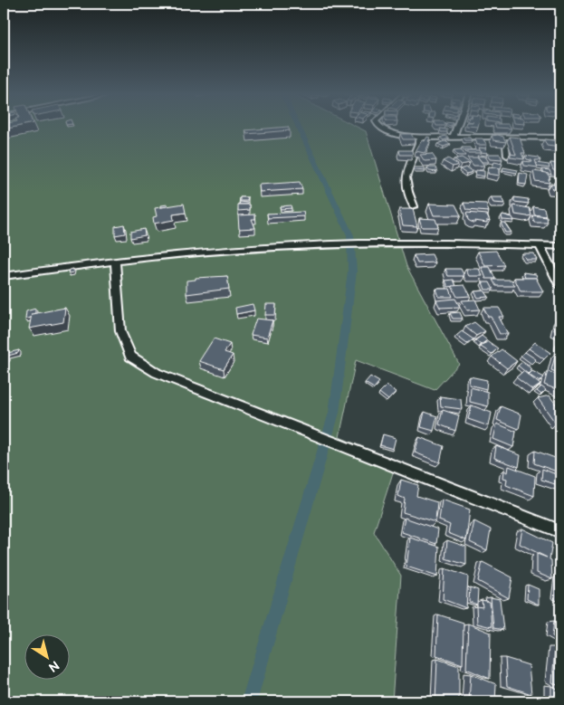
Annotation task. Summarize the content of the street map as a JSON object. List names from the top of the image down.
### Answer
{
  "north": "bottom right"
}
